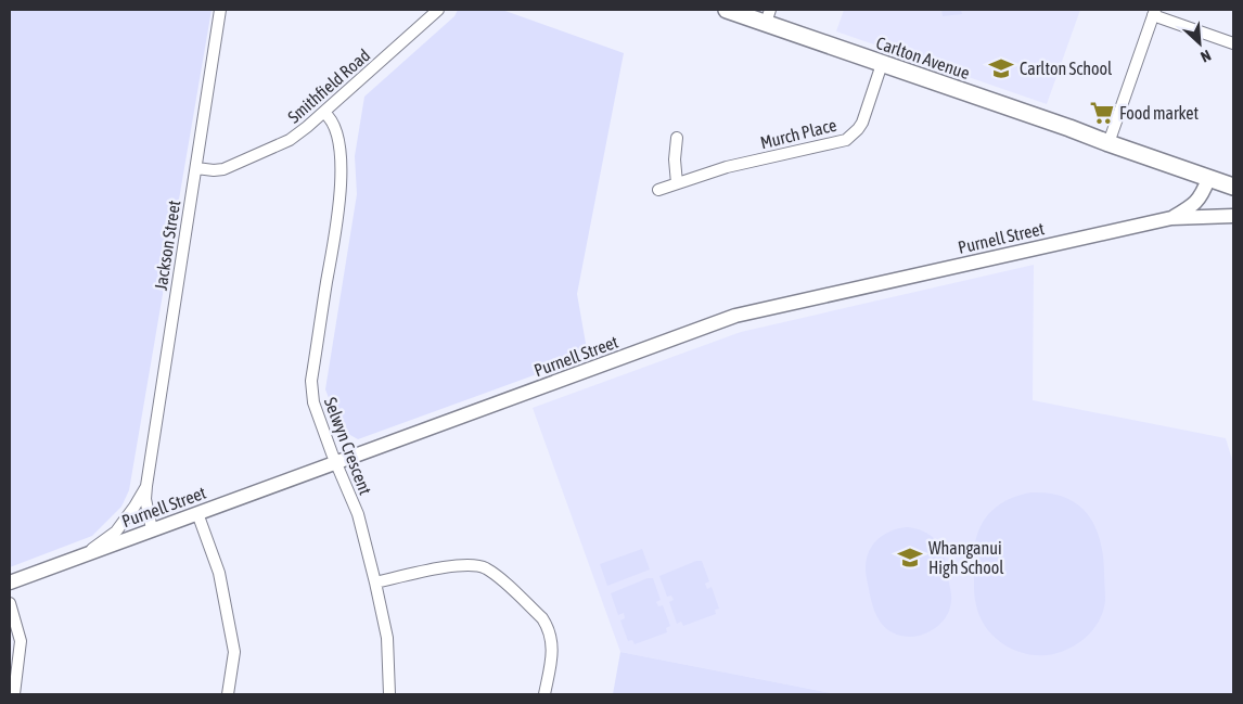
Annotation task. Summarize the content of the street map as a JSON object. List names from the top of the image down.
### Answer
{
  "streets": {
    "highway": ["Carlton Avenue"],
    "main road": ["Purnell Street"],
    "street": [
      "Smithfield Road",
      "Murch Place",
      "Jackson Street",
      "Selwyn Crescent"
    ]
  },
  "crossings": [
    ["Carlton Avenue", "Murch Place"],
    ["Carlton Avenue", "Purnell Street"],
    ["Smithfield Road", "Jackson Street"],
    ["Smithfield Road", "Selwyn Crescent"],
    ["Purnell Street", "Jackson Street"],
    ["Purnell Street", "Selwyn Crescent"]
  ],
  "places": {
    "school or university": ["Carlton School", "Whanganui High School"],
    "supermarket": ["Food market"]
  },
  "north": "bottom right"
}
